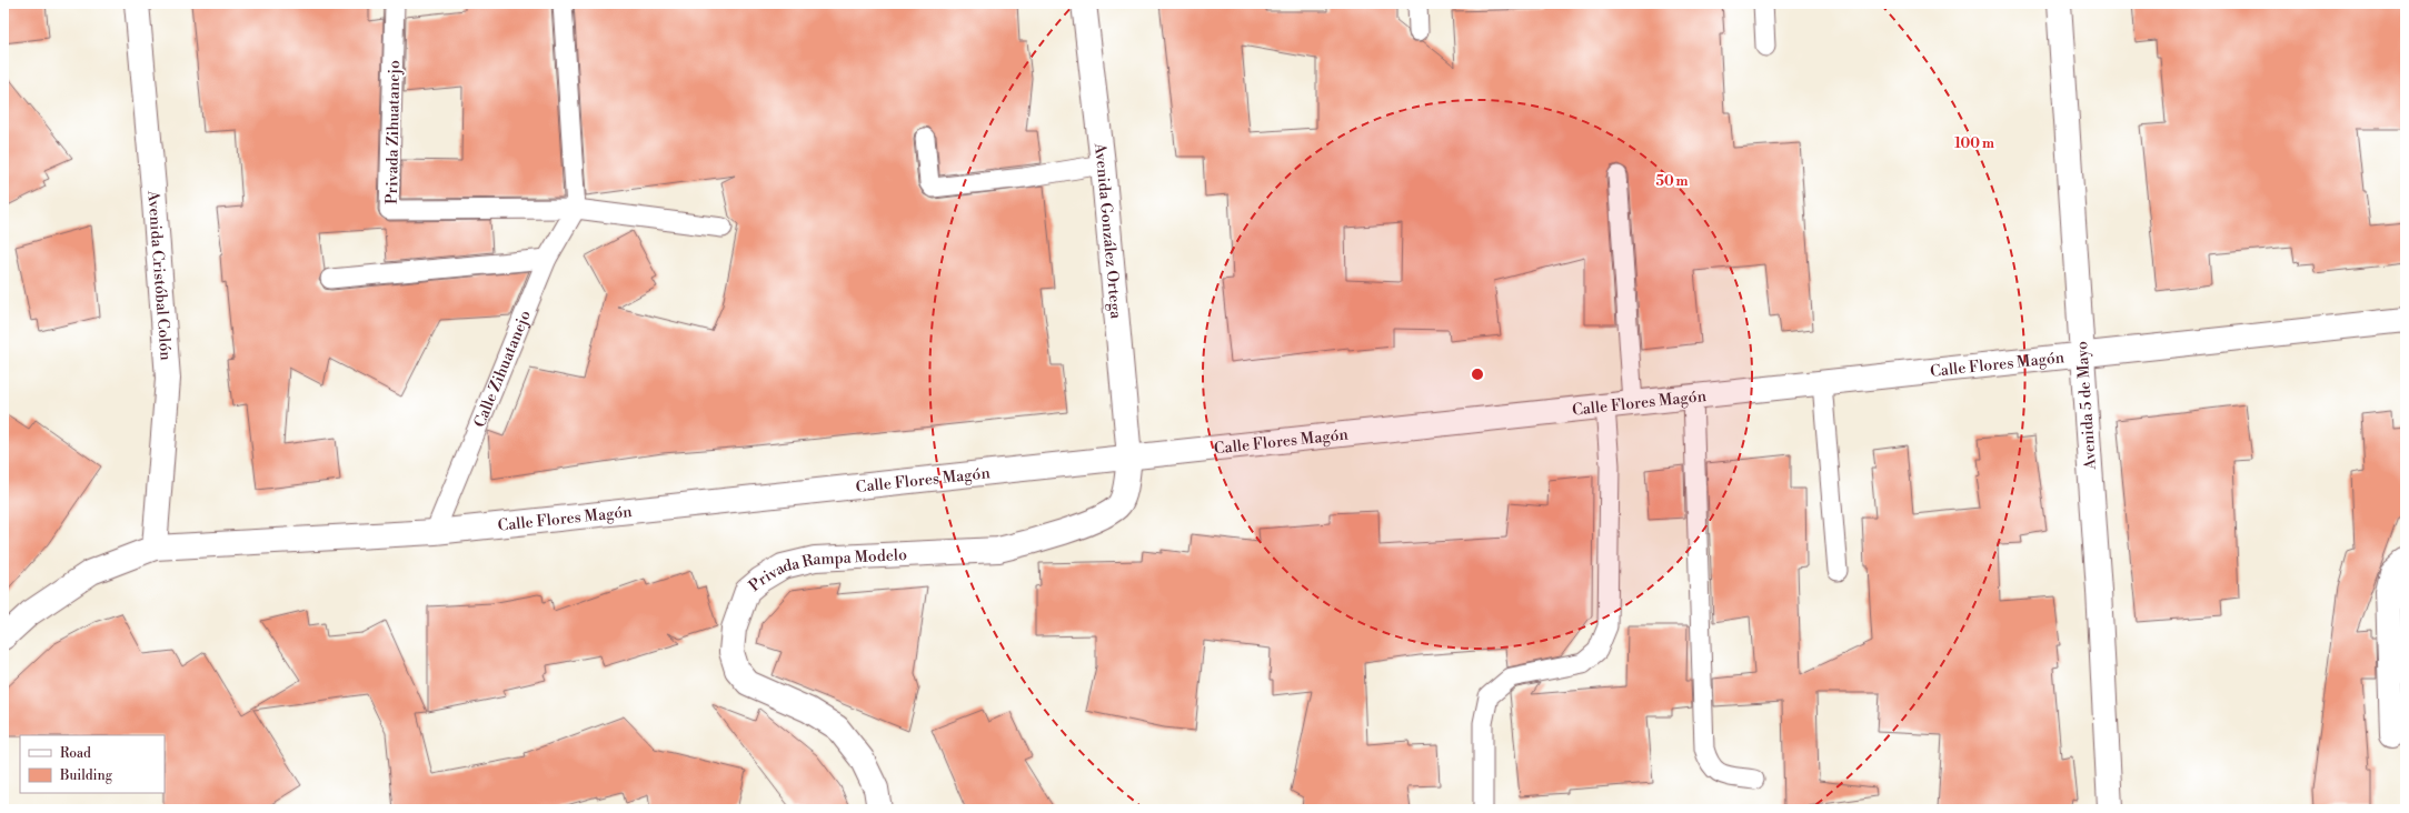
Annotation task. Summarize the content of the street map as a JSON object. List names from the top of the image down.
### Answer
{
  "streets": {
    "street": [
      "Avenida González Ortega",
      "Avenida Cristóbal Colón",
      "Calle Flores Magón",
      "Avenida 5 de Mayo",
      "Privada Rampa Modelo"
    ],
    "lane": ["Privada Zihuatanejo", "Calle Zihuatanejo"]
  },
  "crossings": [
    ["Privada Zihuatanejo", "Calle Zihuatanejo"],
    ["Avenida González Ortega", "Calle Flores Magón"],
    ["Avenida González Ortega", "Privada Rampa Modelo"],
    ["Avenida Cristóbal Colón", "Calle Flores Magón"],
    ["Calle Flores Magón", "Calle Zihuatanejo"],
    ["Calle Flores Magón", "Avenida 5 de Mayo"],
    ["Calle Flores Magón", "Privada Rampa Modelo"]
  ],
  "legend": ["Road", "Building"],
  "rings": ["100 m", "50 m"]
}
